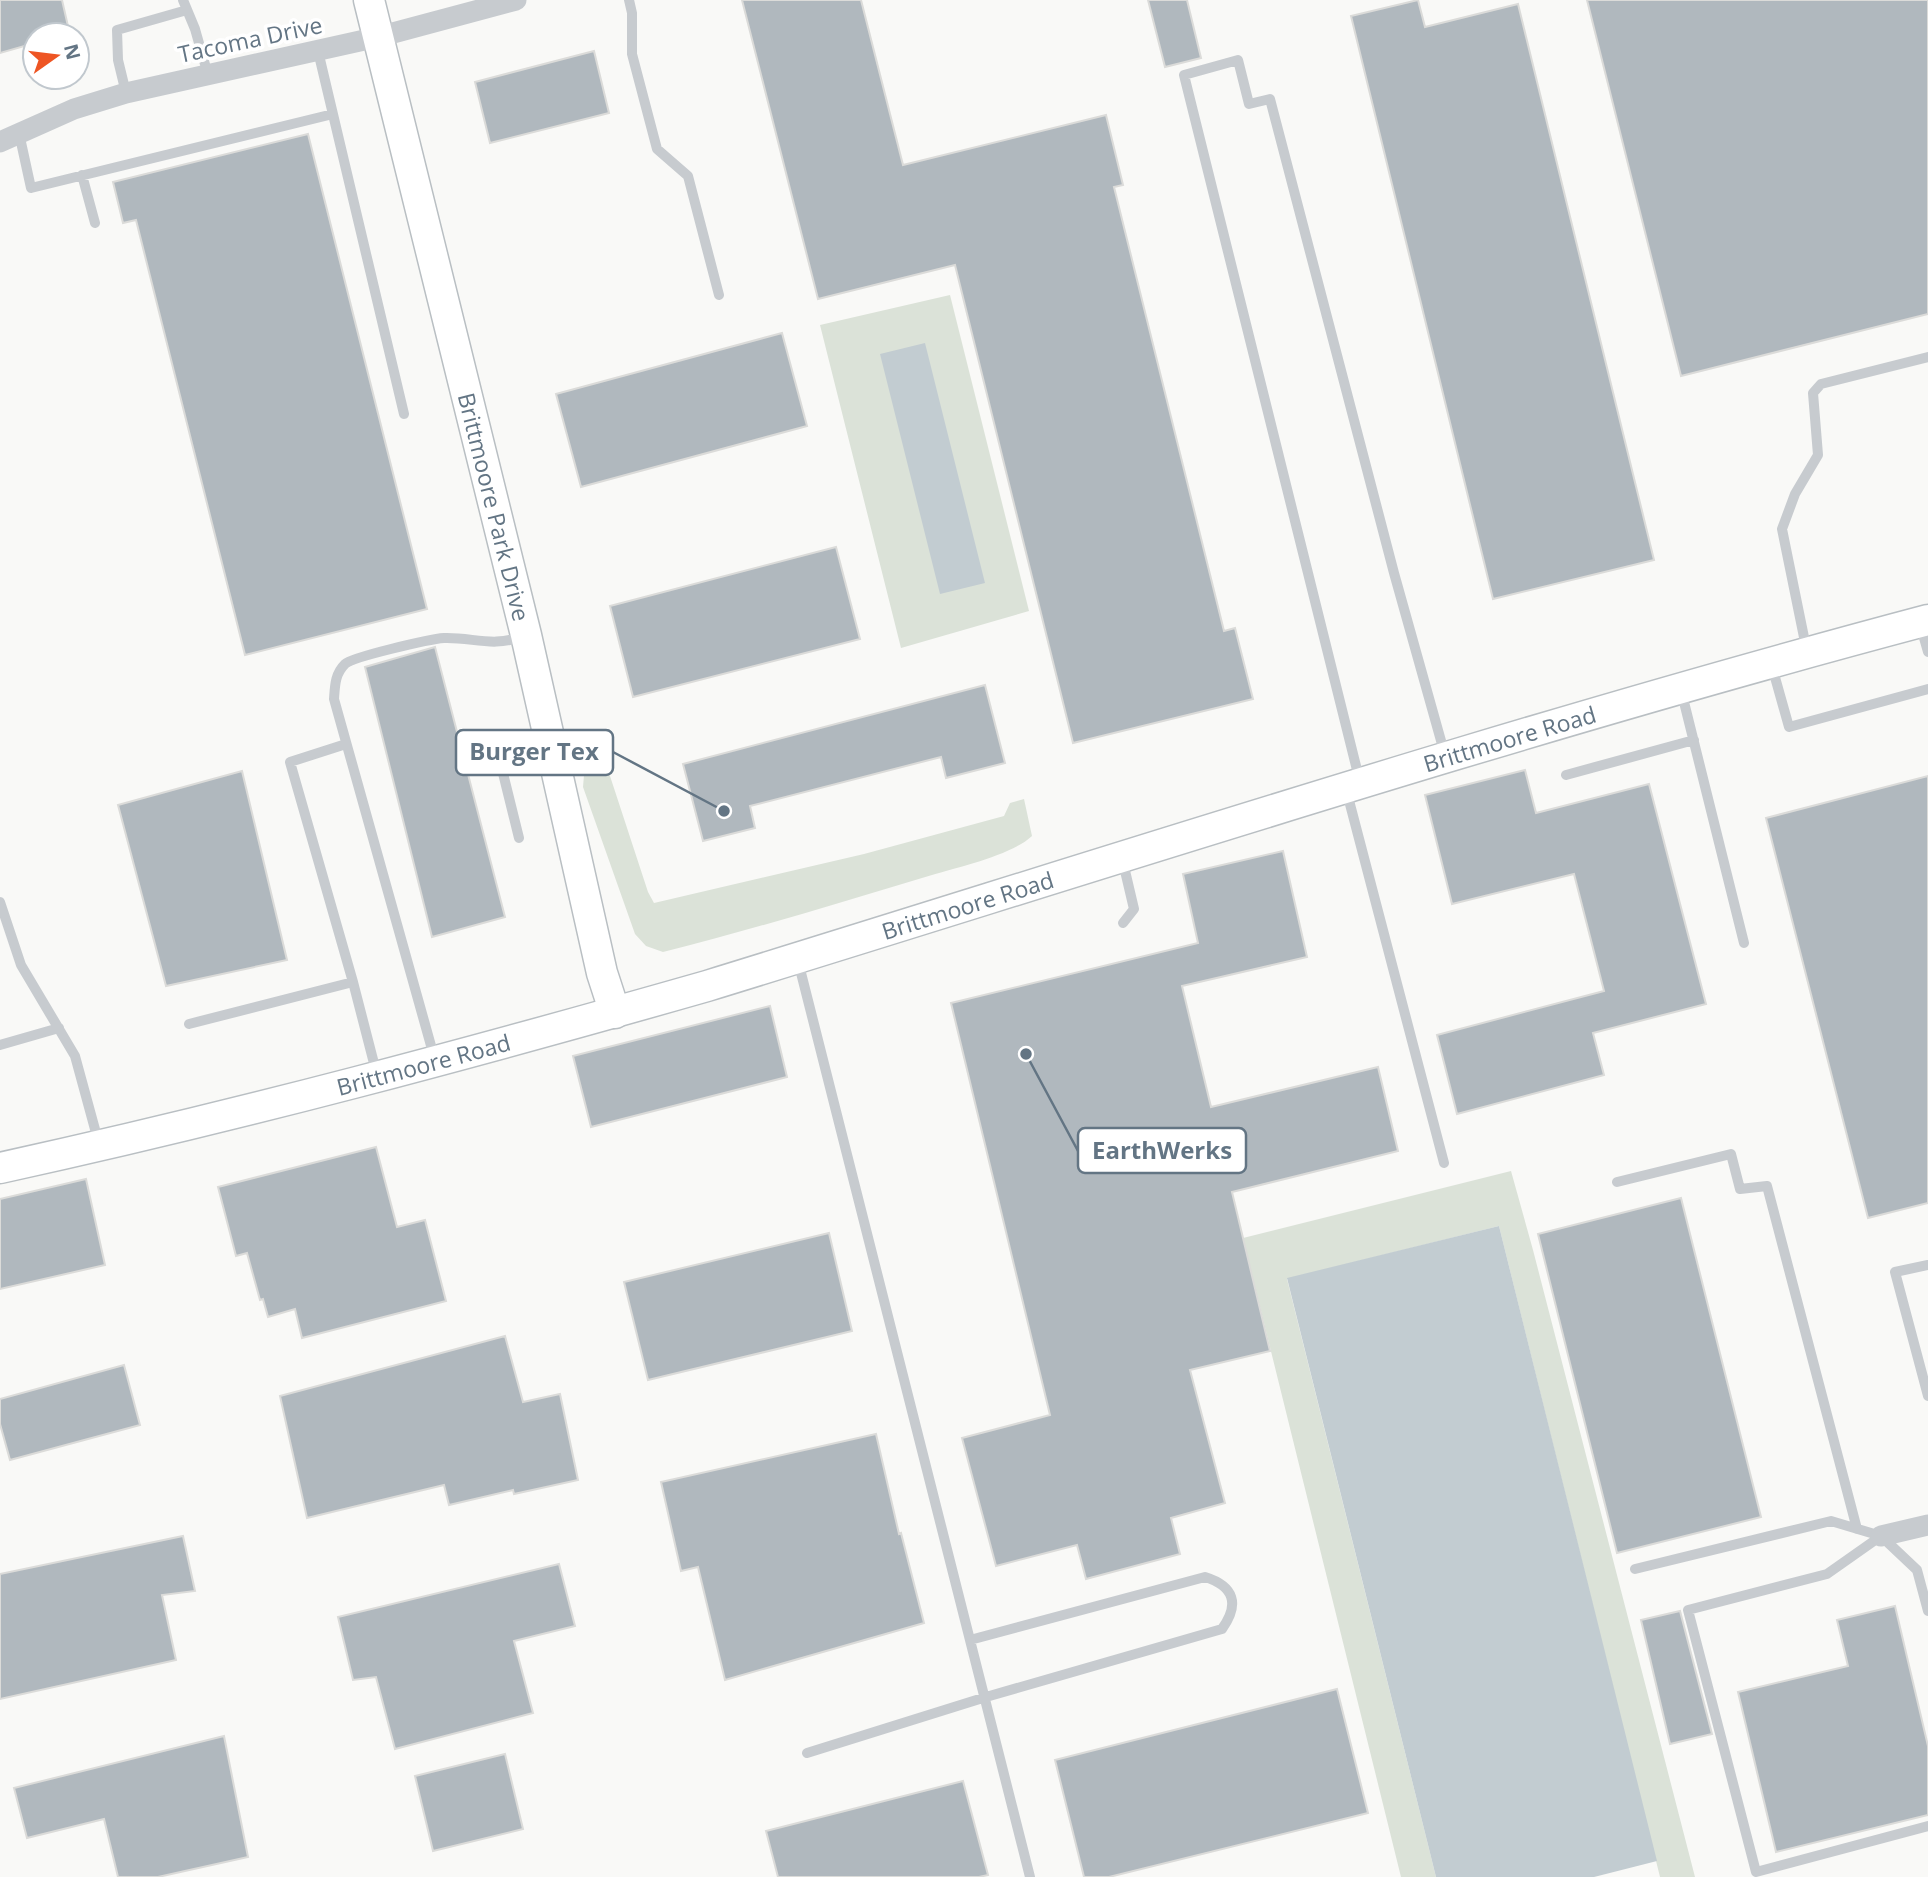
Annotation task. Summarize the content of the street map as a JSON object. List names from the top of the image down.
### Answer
{
  "streets": {
    "main road": ["Brittmoore Park Drive", "Brittmoore Road"],
    "street": ["Tacoma Drive"]
  },
  "crossings": [
    ["Tacoma Drive", "Brittmoore Park Drive"],
    ["Brittmoore Park Drive", "Brittmoore Road"]
  ],
  "places": ["Burger Tex", "EarthWerks"],
  "north": "right"
}
